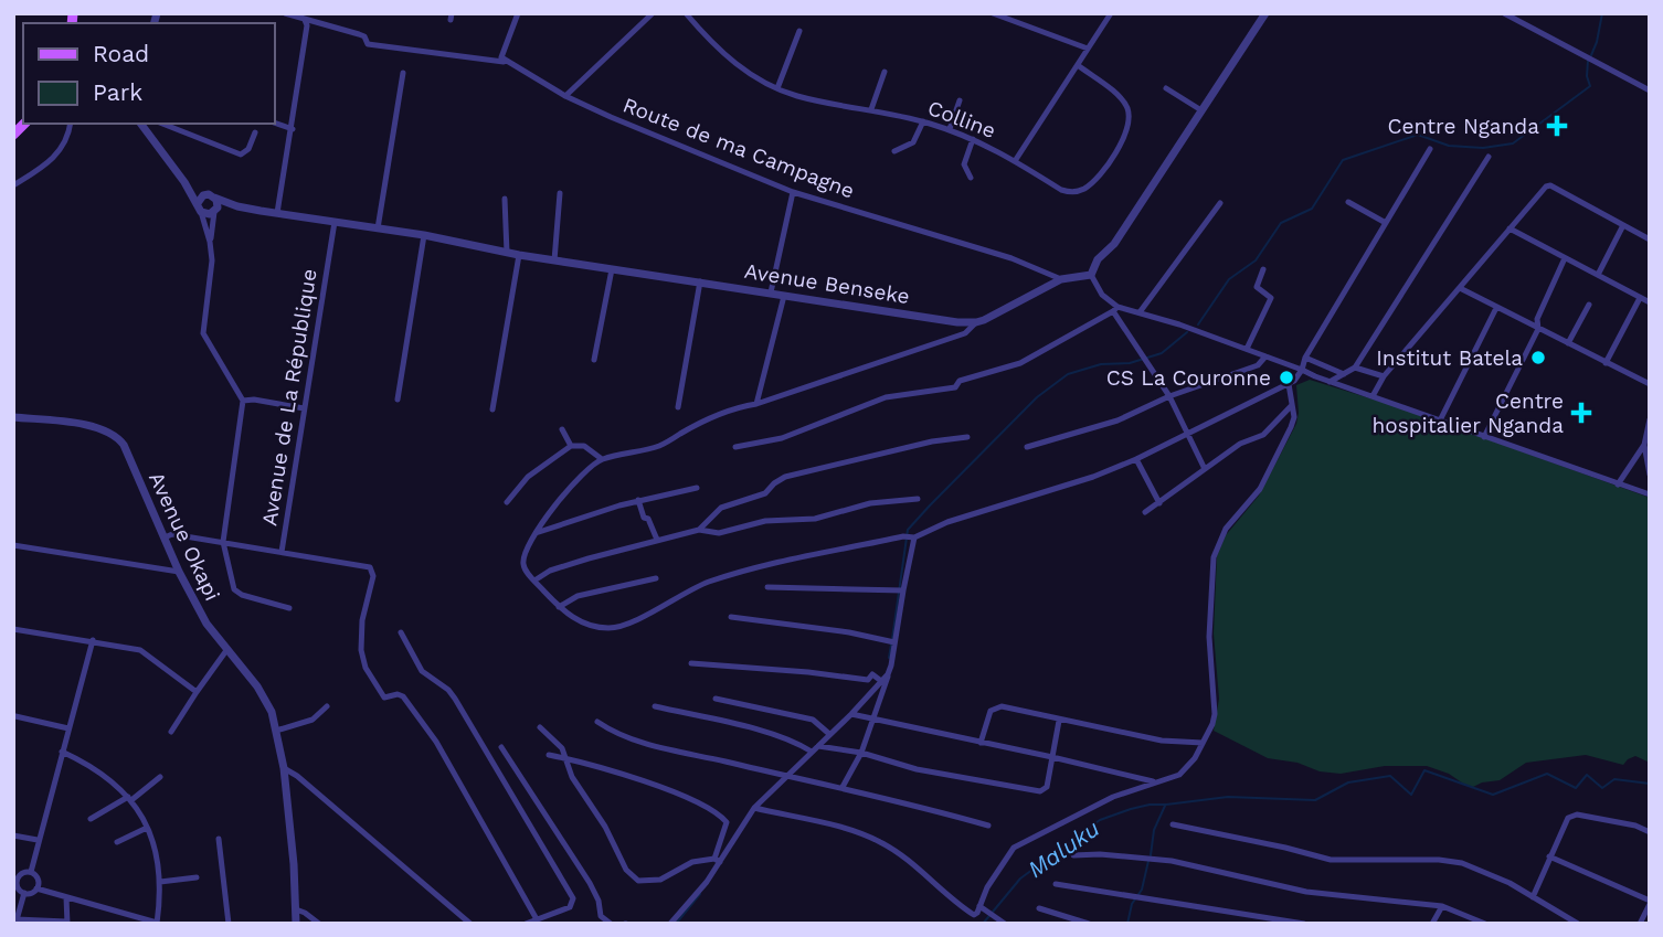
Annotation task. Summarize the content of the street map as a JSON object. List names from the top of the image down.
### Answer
{
  "streets": {
    "street": [
      "Colline",
      "Route de ma Campagne",
      "Avenue Benseke",
      "Avenue de La République",
      "Avenue Okapi"
    ]
  },
  "crossings": [
    ["Avenue Benseke", "Avenue de La République"],
    ["Avenue de La République", "Avenue Okapi"]
  ],
  "water": ["Maluku"],
  "places": {
    "health": ["Centre Nganda", "Centre hospitalier Nganda"],
    "other": ["Institut Batela", "CS La Couronne"]
  },
  "legend": ["Road", "Park"]
}
